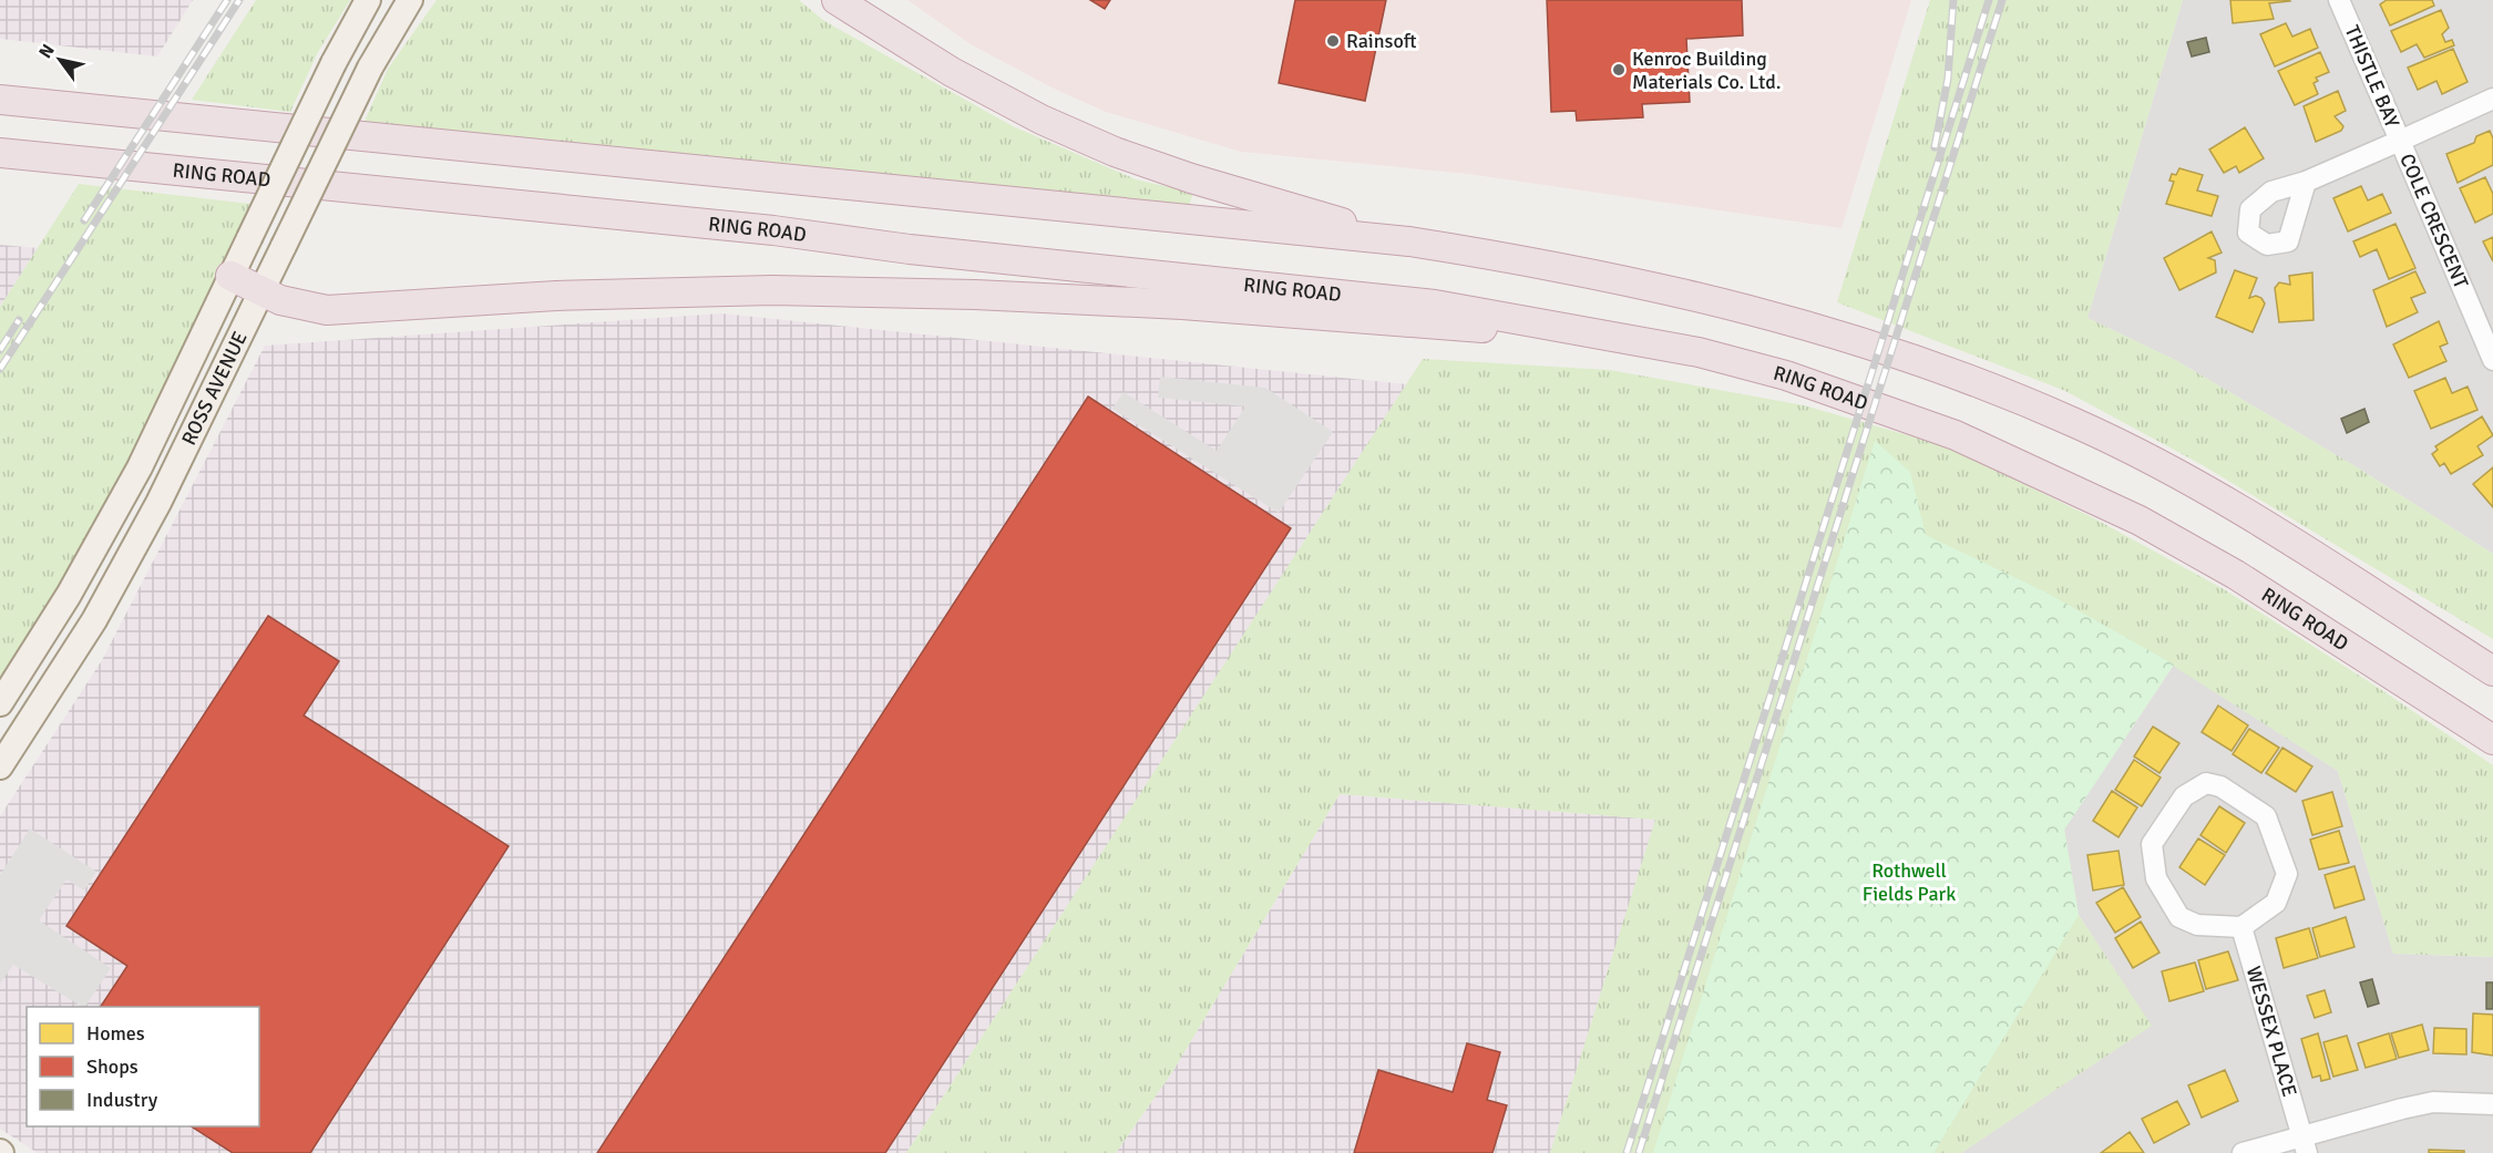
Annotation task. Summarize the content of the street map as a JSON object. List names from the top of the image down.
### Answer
{
  "streets": {
    "highway": ["RING ROAD"],
    "main road": ["ROSS AVENUE"],
    "street": ["THISTLE BAY", "COLE CRESCENT", "WESSEX PLACE"]
  },
  "crossings": [
    ["THISTLE BAY", "COLE CRESCENT"]
  ],
  "parks": ["Rothwell Fields Park"],
  "places": ["Rainsoft", "Kenroc Building Materials Co. Ltd."],
  "legend": ["Homes", "Shops", "Industry"],
  "north": "top left"
}
